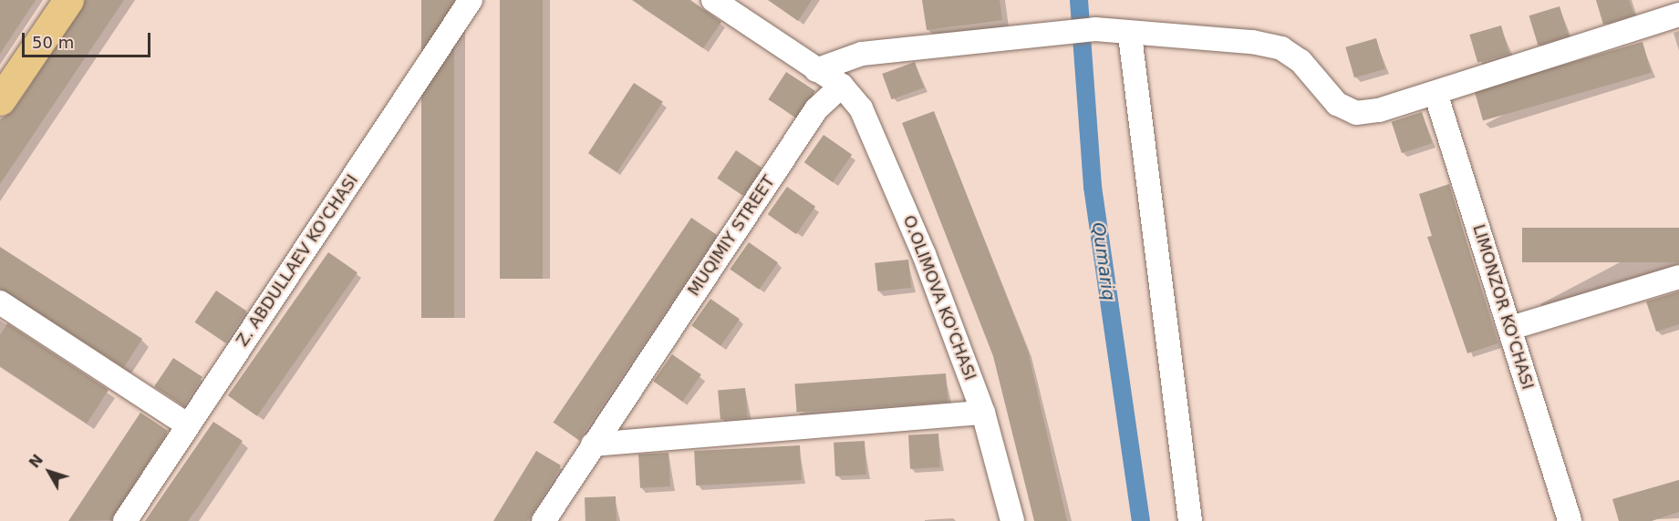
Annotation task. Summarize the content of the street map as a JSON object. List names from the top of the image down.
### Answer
{
  "streets": {
    "street": [
      "MUQIMIY STREET",
      "Z. ABDULLAEV KO'CHASI",
      "O.OLIMOVA KO'CHASI",
      "LIMONZOR KO'CHASI"
    ]
  },
  "crossings": [
    ["MUQIMIY STREET", "O.OLIMOVA KO'CHASI"]
  ],
  "water": ["Qumariq"],
  "scale_bar": "50 m",
  "north": "top left"
}
